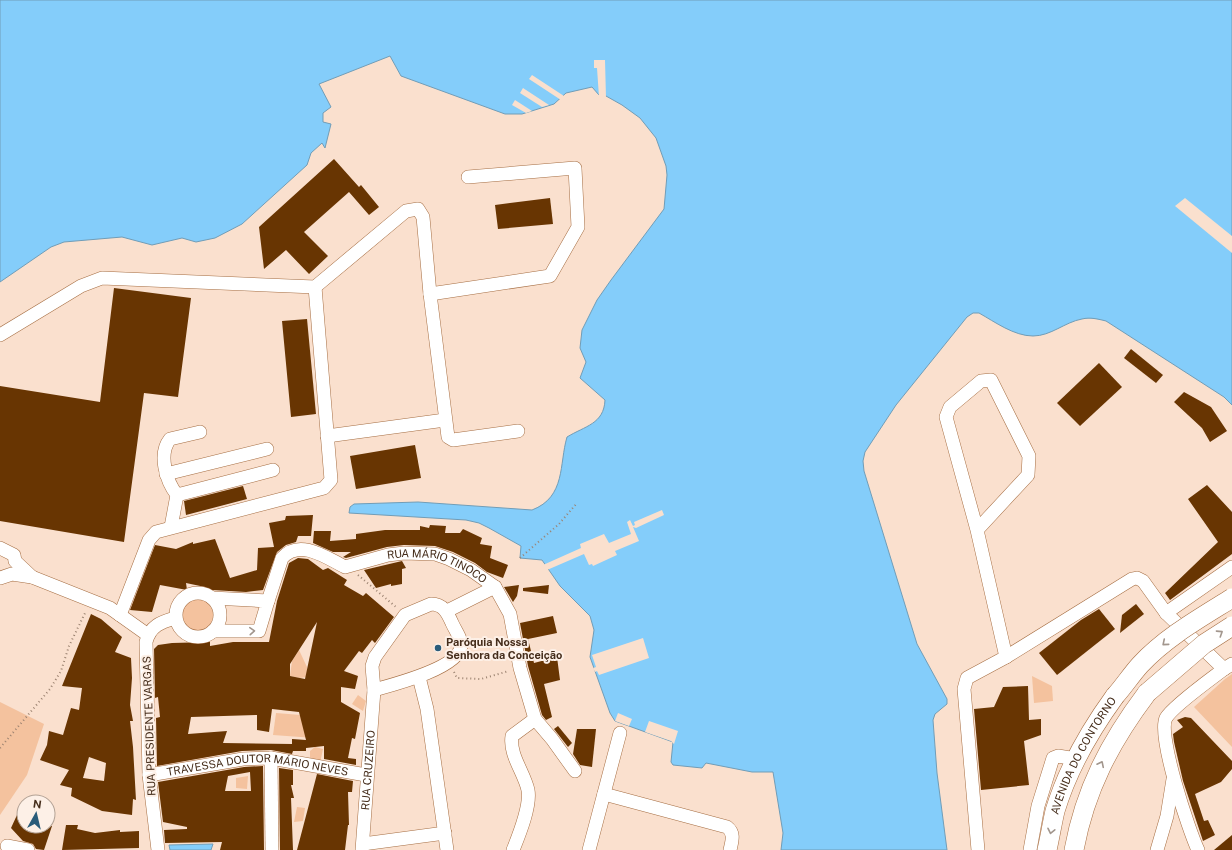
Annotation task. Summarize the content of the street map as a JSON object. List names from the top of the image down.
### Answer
{
  "streets": {
    "highway": ["AVENIDA DO CONTORNO"],
    "street": [
      "RUA MÁRIO TINOCO",
      "RUA PRESIDENTE VARGAS",
      "RUA CRUZEIRO",
      "TRAVESSA DOUTOR MÁRIO NEVES"
    ]
  },
  "crossings": [
    ["RUA PRESIDENTE VARGAS", "TRAVESSA DOUTOR MÁRIO NEVES"],
    ["RUA CRUZEIRO", "TRAVESSA DOUTOR MÁRIO NEVES"]
  ],
  "places": ["Paróquia Nossa Senhora da Conceição"],
  "north": "top"
}
